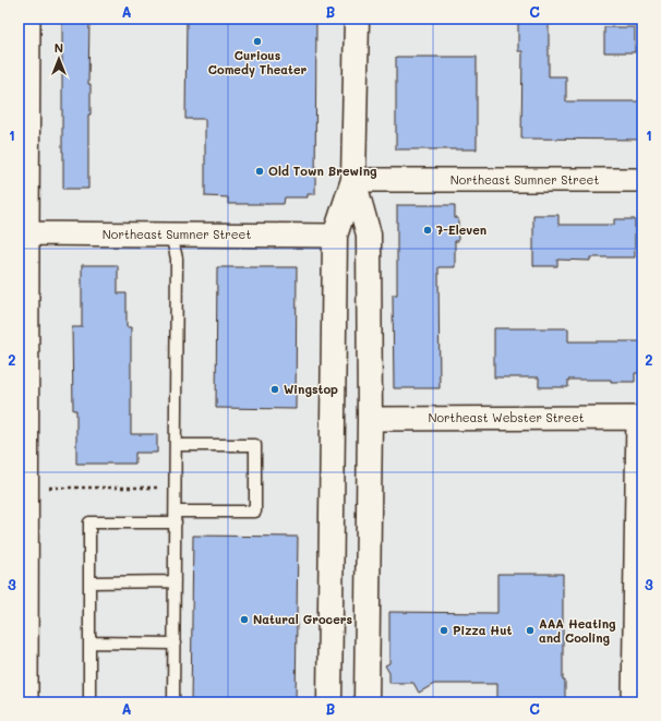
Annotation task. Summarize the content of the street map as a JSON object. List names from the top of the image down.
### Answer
{
  "streets": {
    "street": ["Northeast Sumner Street", "Northeast Webster Street"]
  },
  "places": [
    "Curious Comedy Theater",
    "Old Town Brewing",
    "7-Eleven",
    "Wingstop",
    "Natural Grocers",
    "Pizza Hut",
    "AAA Heating and Cooling"
  ],
  "north": "top",
  "grid": {
    "columns": ["A", "B", "C"],
    "rows": ["1", "2", "3"]
  }
}
